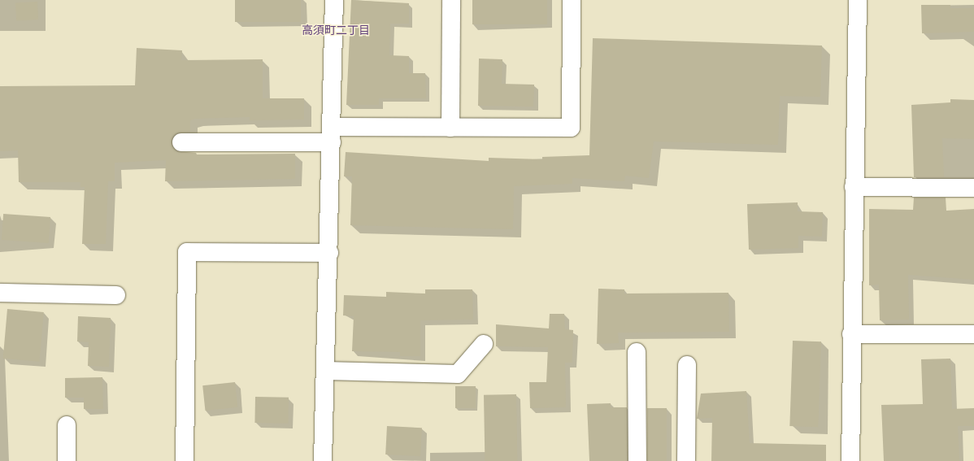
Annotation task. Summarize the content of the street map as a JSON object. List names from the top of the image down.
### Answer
{
  "districts": ["高須町二丁目"]
}
